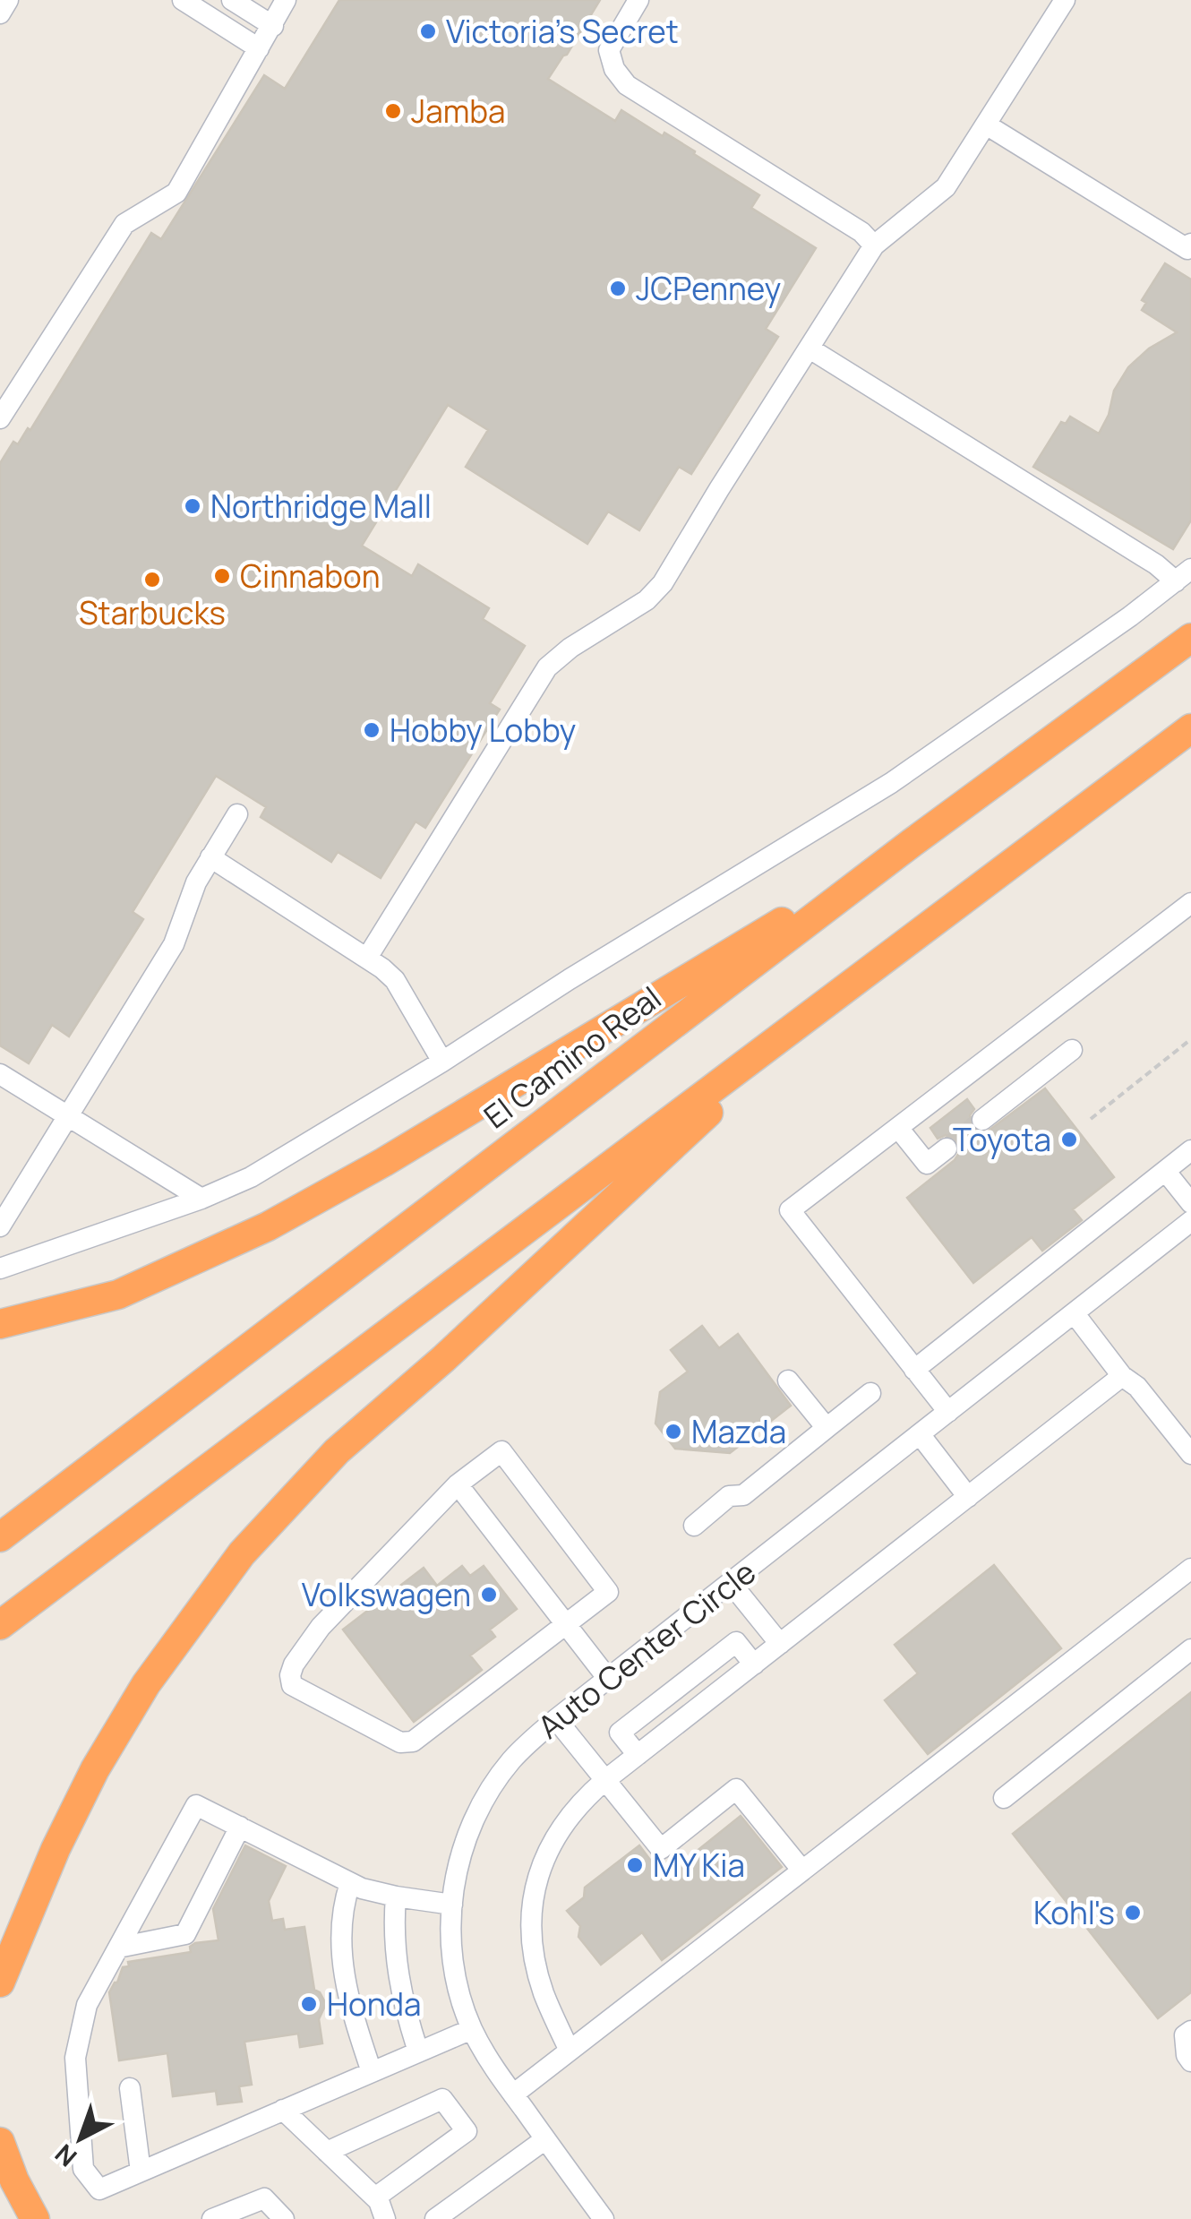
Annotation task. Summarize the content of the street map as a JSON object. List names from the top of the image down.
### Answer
{
  "streets": {
    "highway": ["El Camino Real"],
    "street": ["Auto Center Circle"]
  },
  "places": [
    "Victoria's Secret",
    "Jamba",
    "JCPenney",
    "Northridge Mall",
    "Cinnabon",
    "Starbucks",
    "Hobby Lobby",
    "Toyota",
    "Mazda",
    "Volkswagen",
    "MY Kia",
    "Kohl's",
    "Honda"
  ],
  "north": "bottom left"
}
